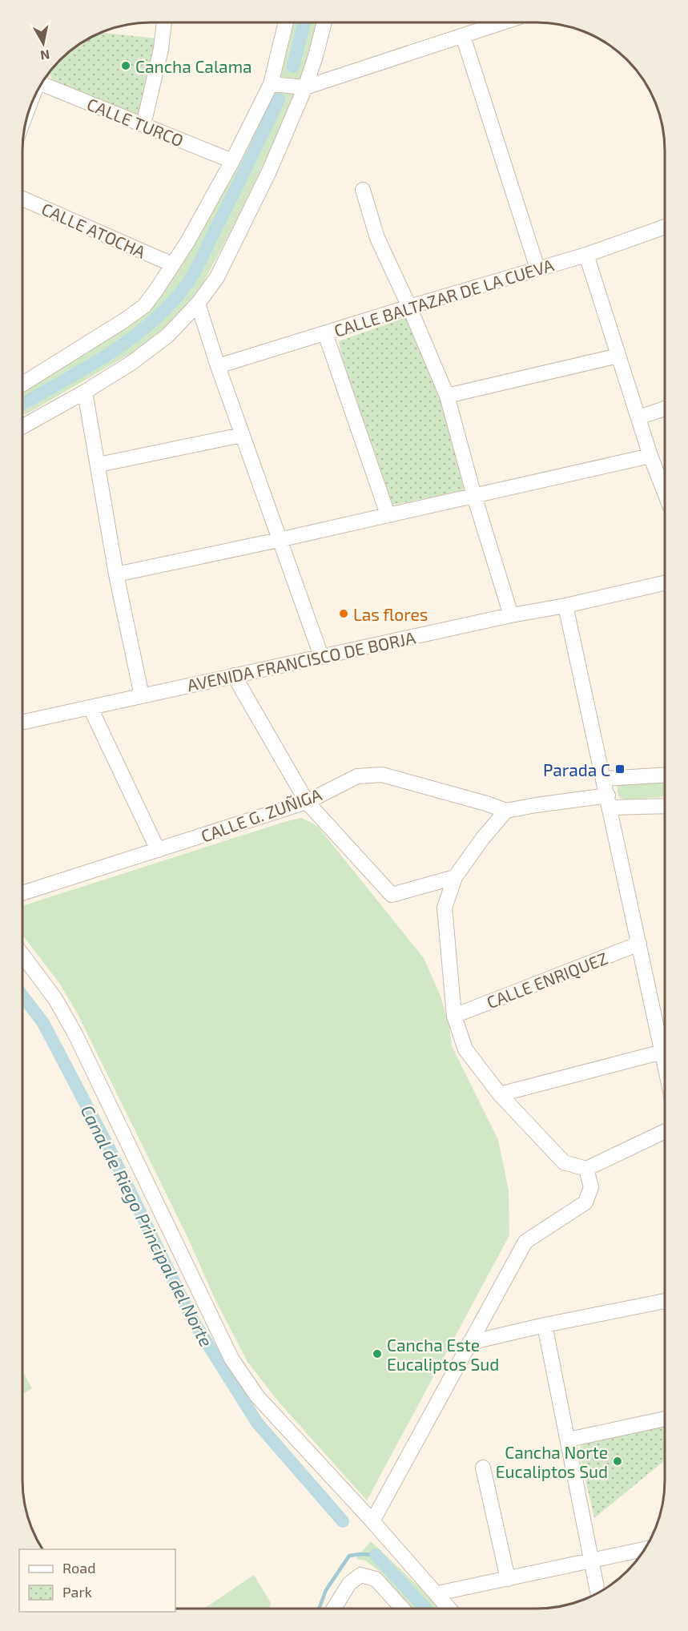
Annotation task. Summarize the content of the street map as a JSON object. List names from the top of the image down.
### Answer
{
  "streets": {
    "street": [
      "CALLE TURCO",
      "CALLE ATOCHA",
      "CALLE BALTAZAR DE LA CUEVA",
      "AVENIDA FRANCISCO DE BORJA",
      "CALLE G. ZUÑIGA",
      "CALLE ENRIQUEZ"
    ]
  },
  "water": ["Canal de Riego Principal del Norte"],
  "places": {
    "other": [
      "Cancha Calama",
      "Las flores",
      "Cancha Este Eucaliptos Sud",
      "Cancha Norte Eucaliptos Sud"
    ],
    "transit": ["Parada C"]
  },
  "legend": ["Road", "Park"],
  "north": "bottom"
}
